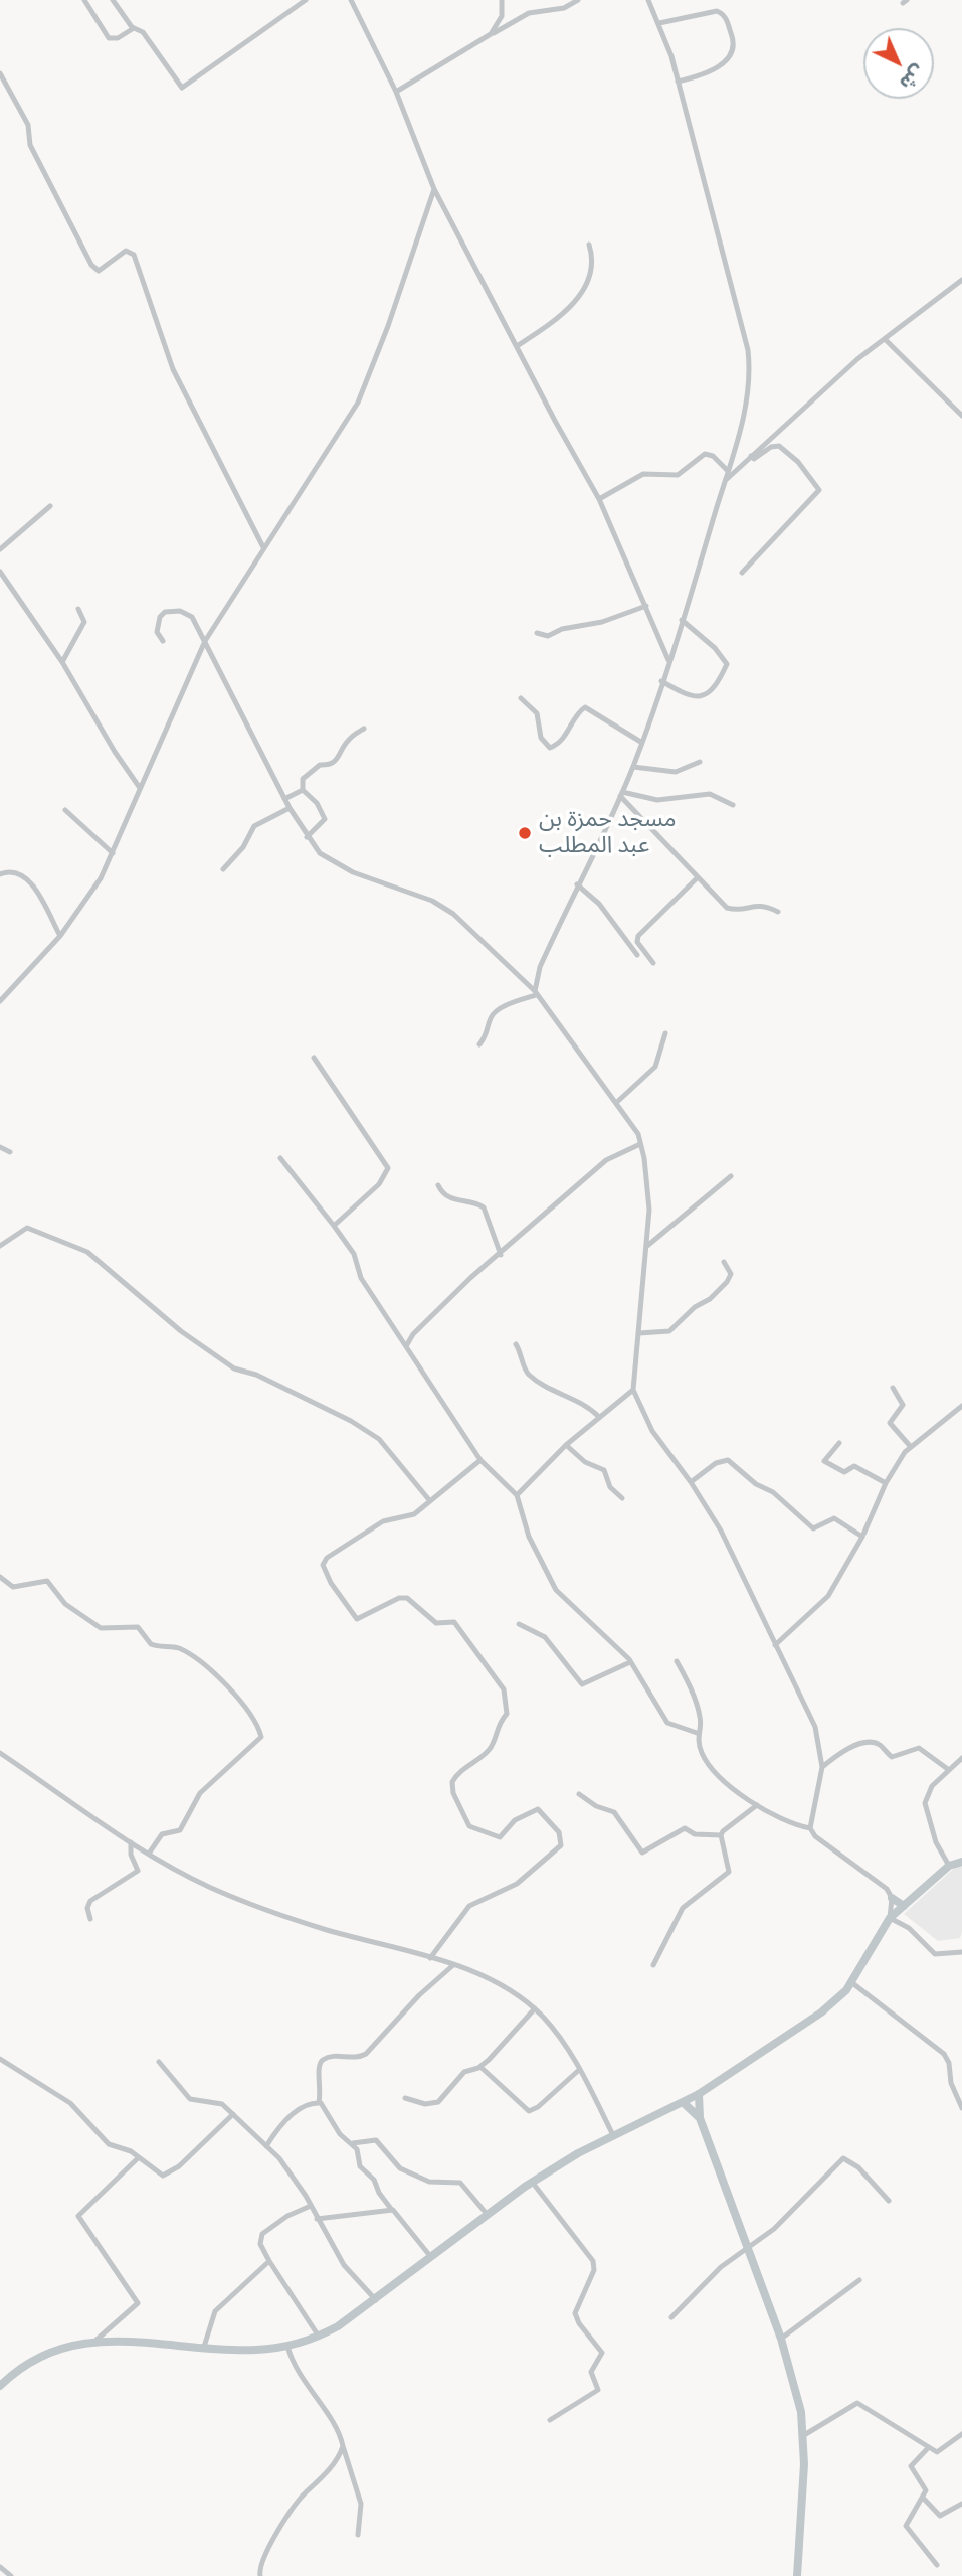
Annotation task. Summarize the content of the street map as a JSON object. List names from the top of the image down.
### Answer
{
  "places": ["مسجد حمزة بن عبد المطلب"],
  "north": "bottom right"
}
